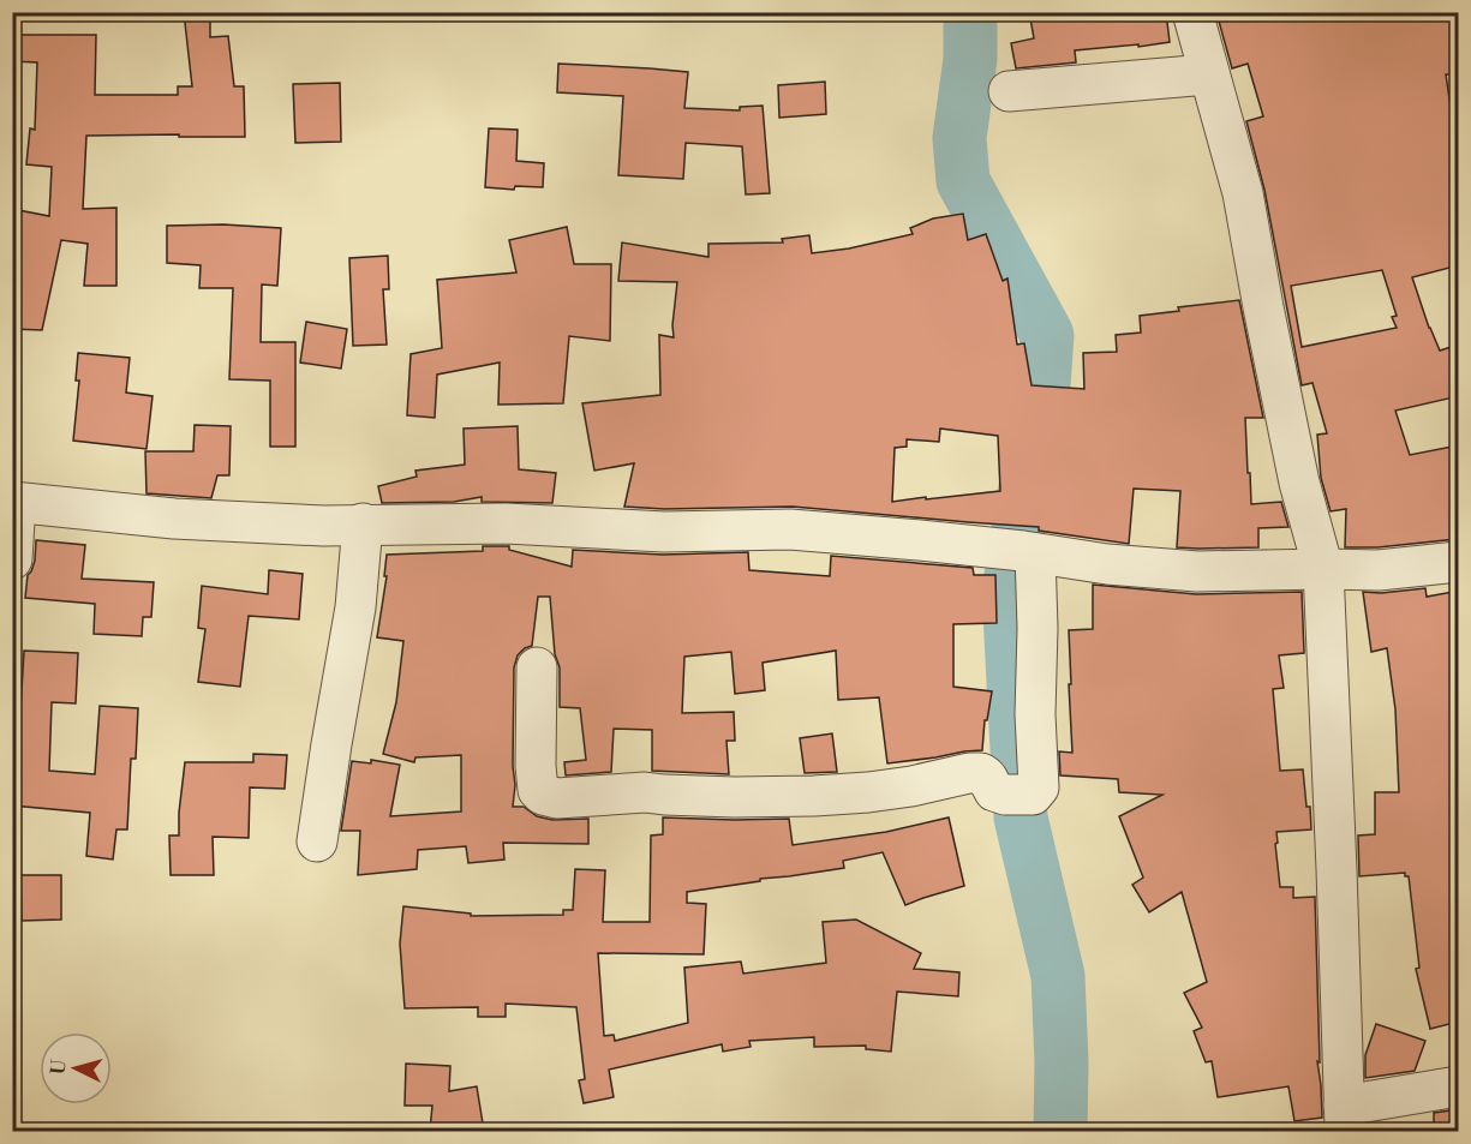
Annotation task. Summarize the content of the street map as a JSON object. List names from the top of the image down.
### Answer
{
  "north": "left"
}
